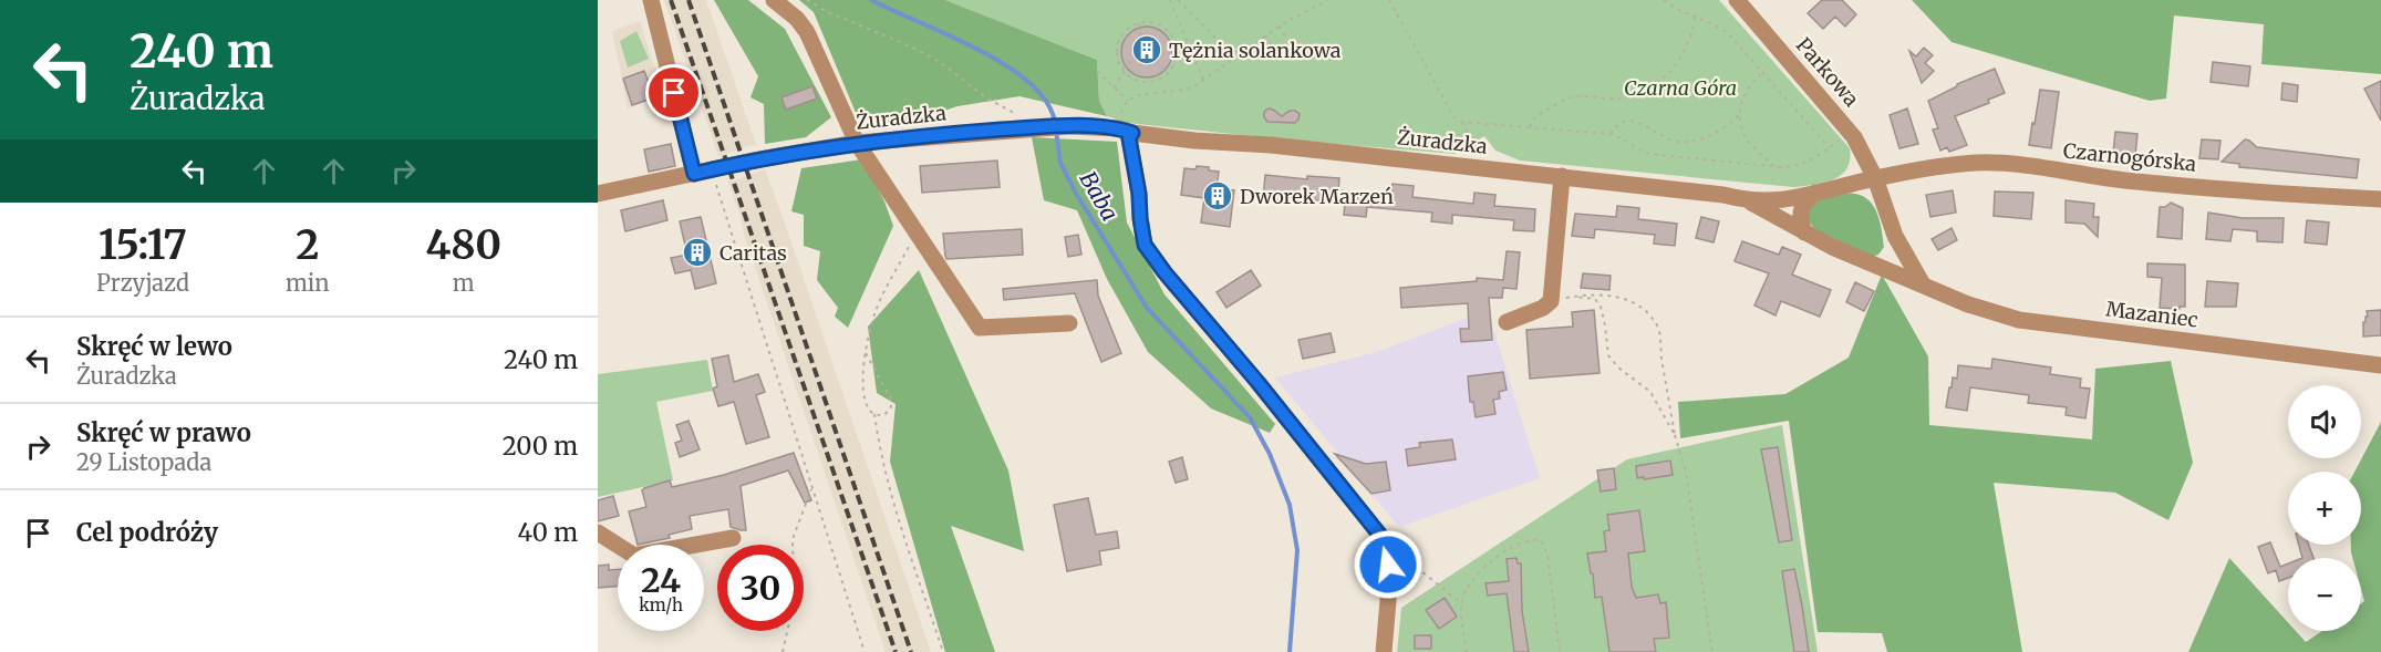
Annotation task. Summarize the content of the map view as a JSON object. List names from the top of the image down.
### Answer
{
  "streets": {
    "street": [
      "Parkowa",
      "Żuradzka",
      "Czarnogórska",
      "Mazaniec"
    ]
  },
  "crossings": [
    ["Parkowa", "Czarnogórska"],
    ["Parkowa", "Mazaniec"],
    ["Żuradzka", "Czarnogórska"],
    ["Żuradzka", "Mazaniec"],
    ["Czarnogórska", "Mazaniec"]
  ],
  "water": ["Baba"],
  "parks": ["Czarna Góra"],
  "places": {
    "building": ["Tężnia solankowa", "Dworek Marzeń", "Caritas"]
  },
  "page": {
    "turn": ["240 m", "Żuradzka"],
    "eta": [
      "15:17",
      "Przyjazd",
      "2",
      "min",
      "480",
      "m"
    ],
    "list": [
      {
        "name": "Skręć w lewo",
        "note": "Żuradzka",
        "value": "240 m"
      },
      {
        "name": "Skręć w prawo",
        "note": "29 Listopada",
        "value": "200 m"
      },
      {
        "name": "Cel podróży",
        "value": "40 m"
      }
    ],
    "map_buttons": ["+", "−"],
    "speed": "24 km/h",
    "limit": "30"
  }
}
